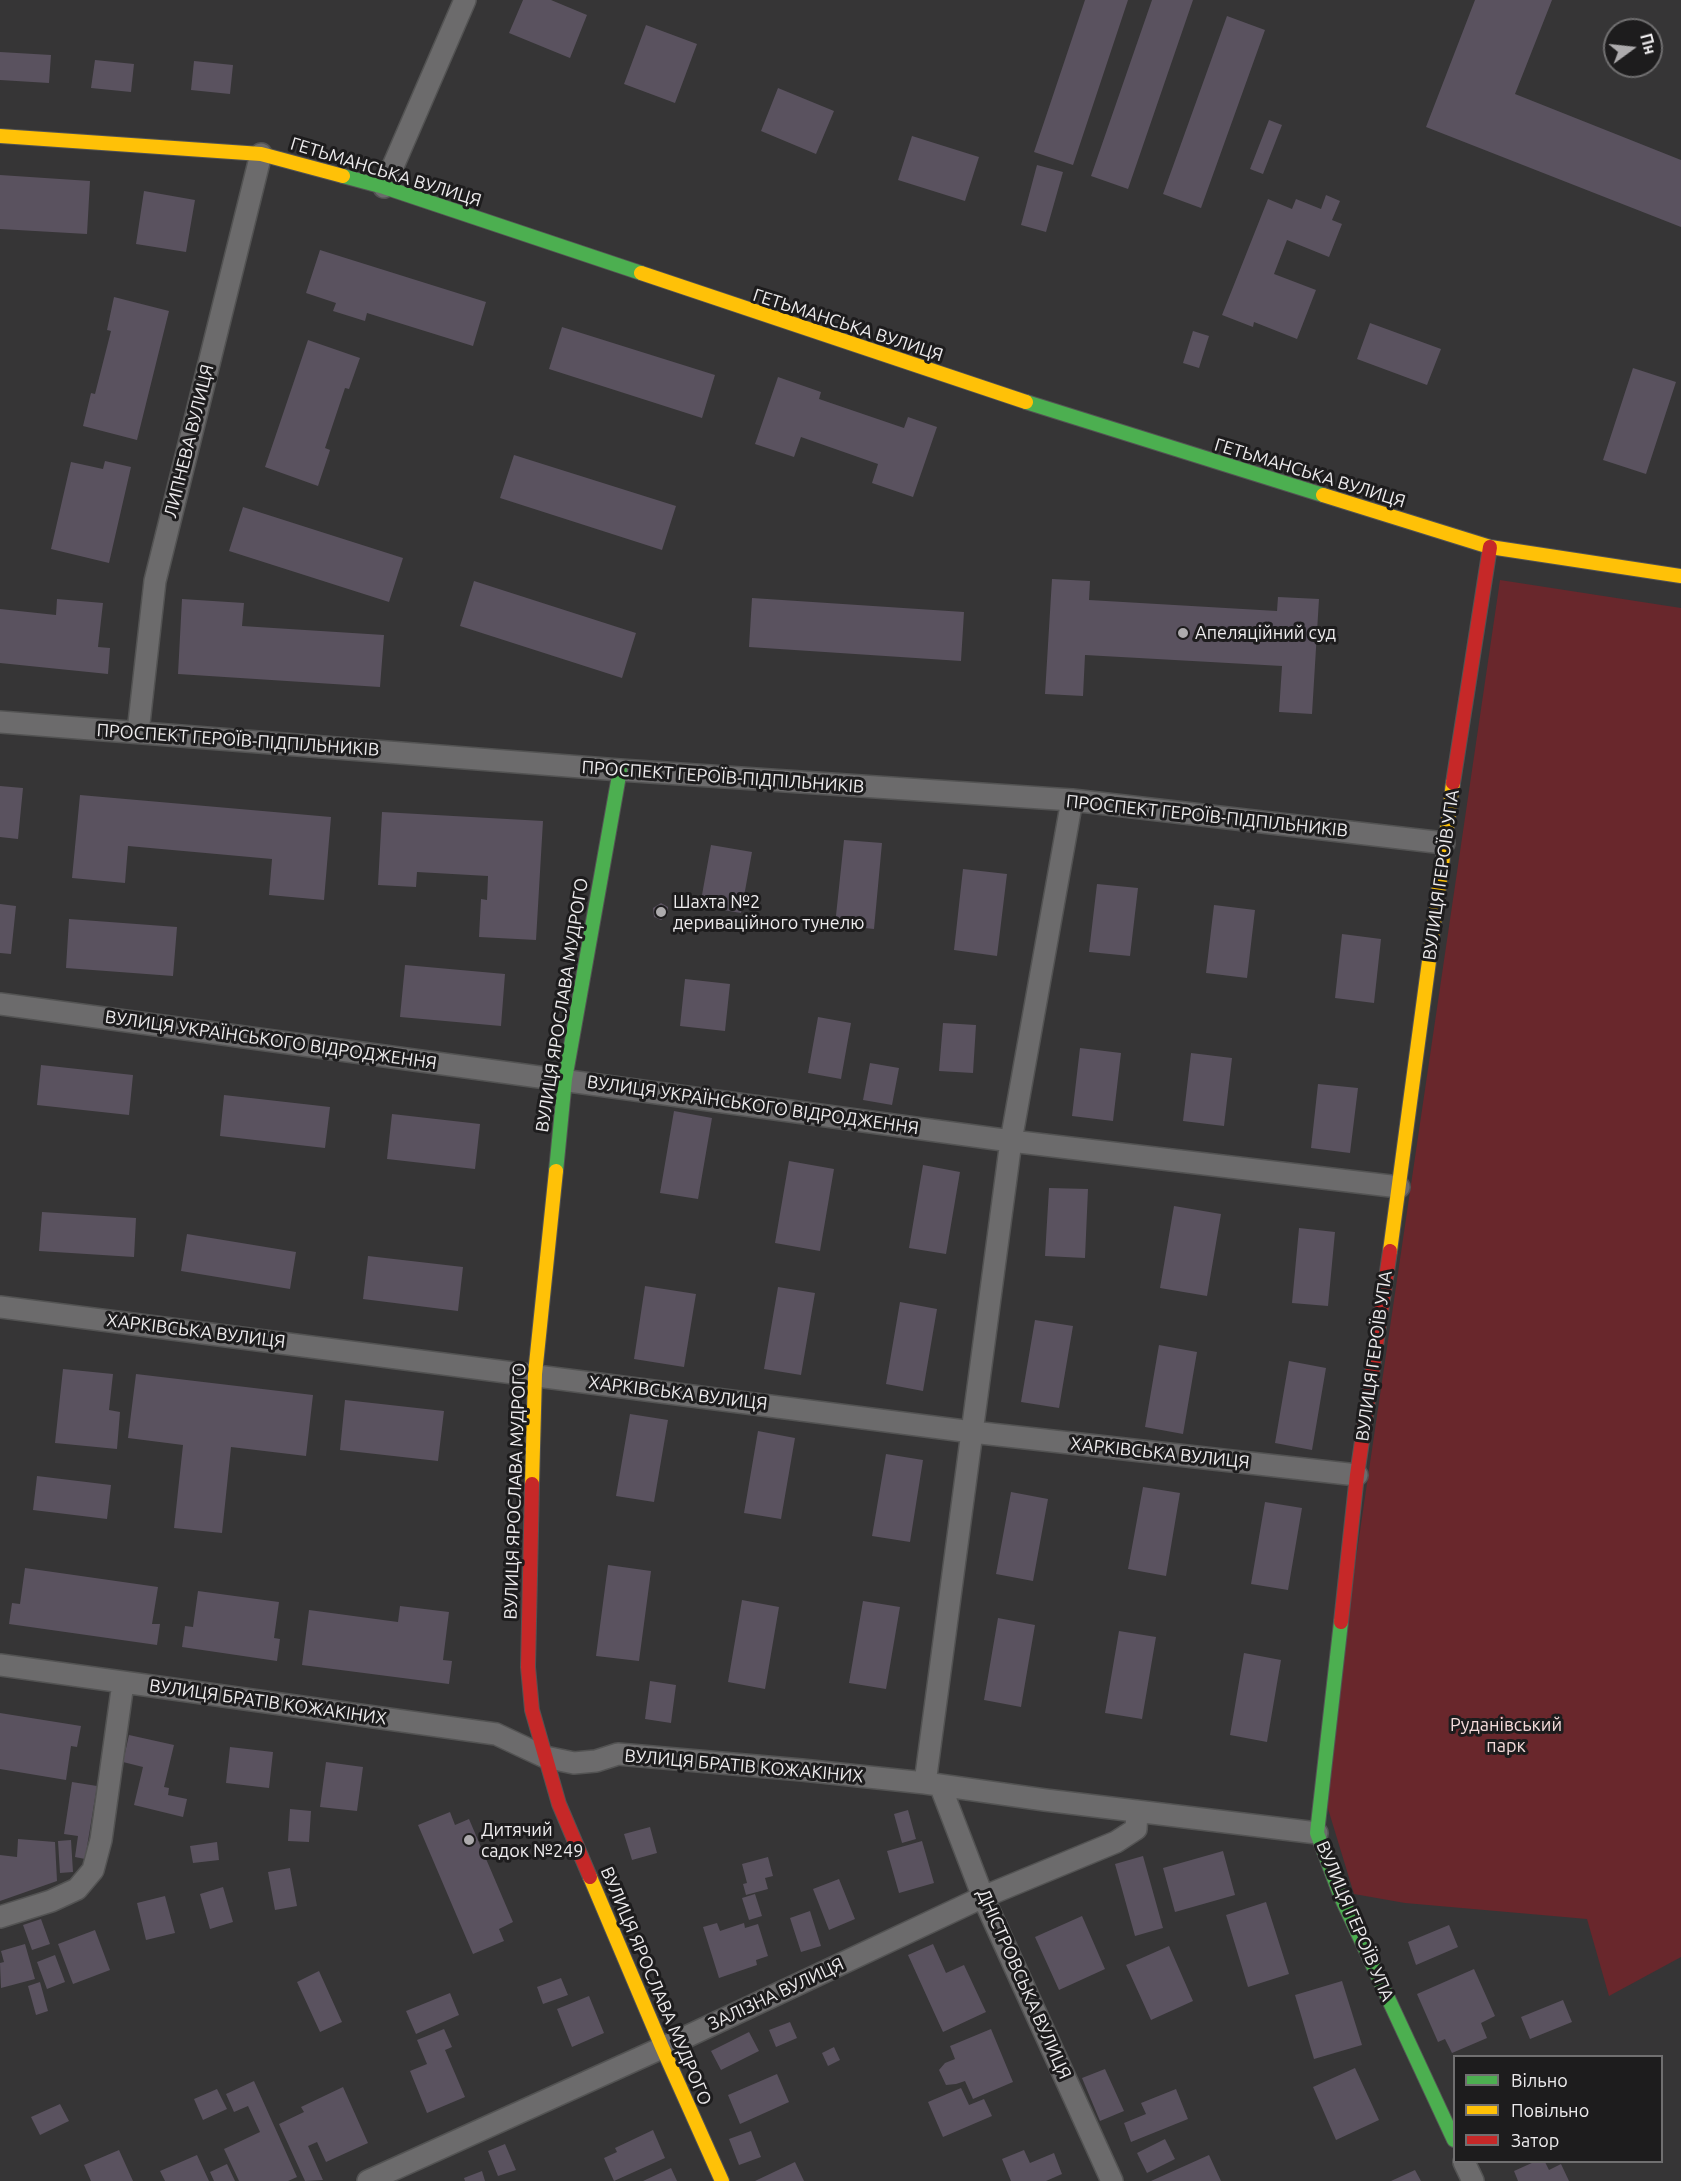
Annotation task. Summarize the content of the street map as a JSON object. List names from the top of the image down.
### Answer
{
  "streets": {
    "street": [
      "ГЕТЬМАНСЬКА ВУЛИЦЯ",
      "ЛИПНЕВА ВУЛИЦЯ",
      "ПРОСПЕКТ ГЕРОЇВ-ПІДПІЛЬНИКІВ",
      "ВУЛИЦЯ ГЕРОЇВ УПА",
      "ВУЛИЦЯ ЯРОСЛАВА МУДРОГО",
      "ВУЛИЦЯ УКРАЇНСЬКОГО ВІДРОДЖЕННЯ",
      "ХАРКІВСЬКА ВУЛИЦЯ",
      "ВУЛИЦЯ БРАТІВ КОЖАКІНИХ",
      "ДНІСТРОВСЬКА ВУЛИЦЯ",
      "ЗАЛІЗНА ВУЛИЦЯ"
    ]
  },
  "crossings": [
    ["ГЕТЬМАНСЬКА ВУЛИЦЯ", "ЛИПНЕВА ВУЛИЦЯ"],
    ["ГЕТЬМАНСЬКА ВУЛИЦЯ", "ВУЛИЦЯ ГЕРОЇВ УПА"],
    ["ЛИПНЕВА ВУЛИЦЯ", "ПРОСПЕКТ ГЕРОЇВ-ПІДПІЛЬНИКІВ"],
    ["ПРОСПЕКТ ГЕРОЇВ-ПІДПІЛЬНИКІВ", "ВУЛИЦЯ ГЕРОЇВ УПА"],
    ["ПРОСПЕКТ ГЕРОЇВ-ПІДПІЛЬНИКІВ", "ВУЛИЦЯ ЯРОСЛАВА МУДРОГО"],
    ["ВУЛИЦЯ ГЕРОЇВ УПА", "ВУЛИЦЯ УКРАЇНСЬКОГО ВІДРОДЖЕННЯ"],
    ["ВУЛИЦЯ ГЕРОЇВ УПА", "ХАРКІВСЬКА ВУЛИЦЯ"],
    ["ВУЛИЦЯ ГЕРОЇВ УПА", "ВУЛИЦЯ БРАТІВ КОЖАКІНИХ"],
    ["ВУЛИЦЯ ЯРОСЛАВА МУДРОГО", "ВУЛИЦЯ УКРАЇНСЬКОГО ВІДРОДЖЕННЯ"],
    ["ВУЛИЦЯ ЯРОСЛАВА МУДРОГО", "ХАРКІВСЬКА ВУЛИЦЯ"],
    ["ВУЛИЦЯ ЯРОСЛАВА МУДРОГО", "ВУЛИЦЯ БРАТІВ КОЖАКІНИХ"],
    ["ВУЛИЦЯ ЯРОСЛАВА МУДРОГО", "ЗАЛІЗНА ВУЛИЦЯ"],
    ["ВУЛИЦЯ БРАТІВ КОЖАКІНИХ", "ДНІСТРОВСЬКА ВУЛИЦЯ"],
    ["ВУЛИЦЯ БРАТІВ КОЖАКІНИХ", "ЗАЛІЗНА ВУЛИЦЯ"],
    ["ДНІСТРОВСЬКА ВУЛИЦЯ", "ЗАЛІЗНА ВУЛИЦЯ"]
  ],
  "parks": ["Руданівський парк"],
  "places": ["Апеляційний суд", "Шахта №2 дериваційного тунелю", "Дитячий садок №249"],
  "legend": ["Вільно", "Повільно", "Затор"],
  "north": "right"
}
